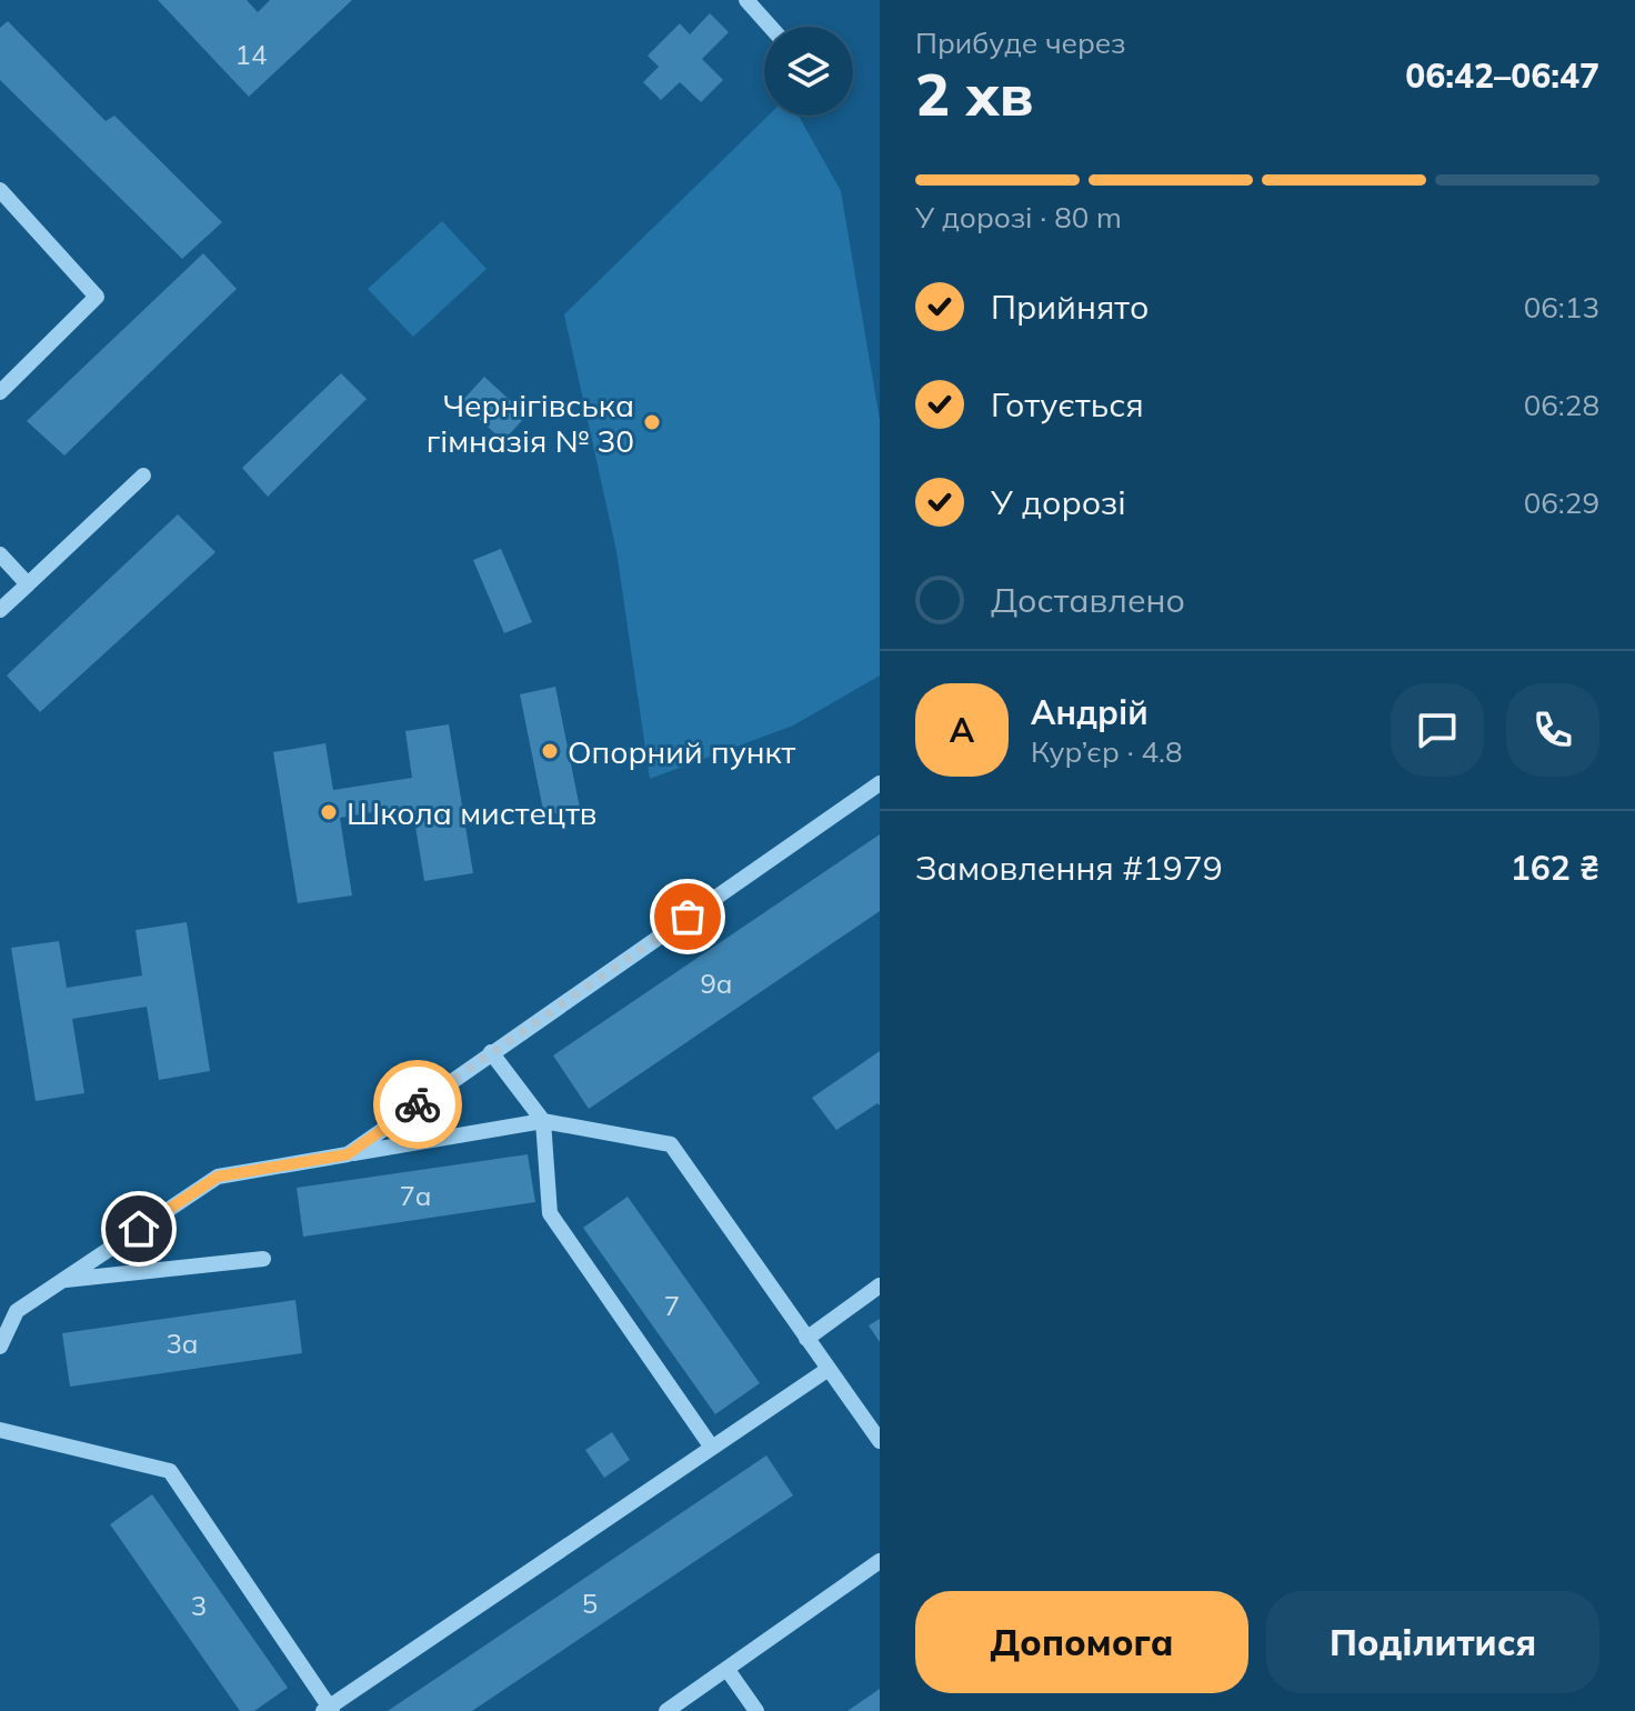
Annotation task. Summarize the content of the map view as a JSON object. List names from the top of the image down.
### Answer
{
  "places": ["Чернігівська гімназія № 30", "Опорний пункт", "Школа мистецтв"],
  "house_numbers": [
    "14",
    "9а",
    "7а",
    "7",
    "3а",
    "5",
    "3"
  ],
  "page": {
    "heading": ["2 хв", "Прибуде через", "06:42–06:47"],
    "panel": [
      "Андрій",
      "Кур’єр · 4.8",
      "Замовлення #1979",
      "162 ₴"
    ],
    "bar": "У дорозі · 80 m",
    "list": [
      ["Прийнято", "06:13"],
      ["Готується", "06:28"],
      ["У дорозі", "06:29"],
      "Доставлено"
    ],
    "round": "А",
    "buttons": ["Допомога", "Поділитися"]
  }
}
